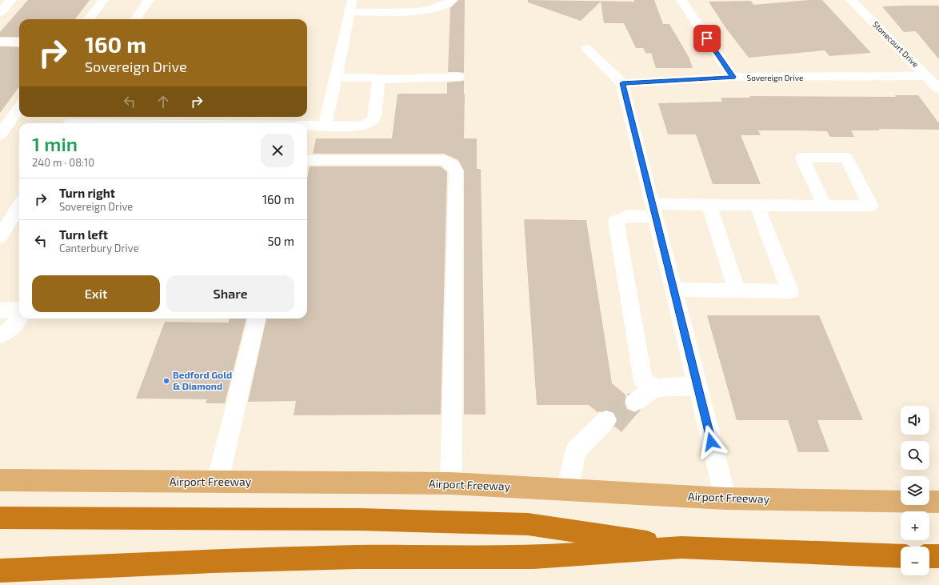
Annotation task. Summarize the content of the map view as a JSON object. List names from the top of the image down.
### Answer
{
  "streets": {
    "main road": ["Airport Freeway"],
    "street": ["Stonecourt Drive", "Sovereign Drive"]
  },
  "crossings": [
    ["Stonecourt Drive", "Sovereign Drive"]
  ],
  "places": ["Bedford Gold & Diamond"],
  "page": {
    "turn": ["160 m", "Sovereign Drive"],
    "heading": ["1 min", "240 m · 08:10"],
    "list": [
      {
        "name": "Turn right",
        "note": "Sovereign Drive",
        "value": "160 m"
      },
      {
        "name": "Turn left",
        "note": "Canterbury Drive",
        "value": "50 m"
      }
    ],
    "buttons": ["Exit", "Share"],
    "map_buttons": ["+", "−"]
  }
}
